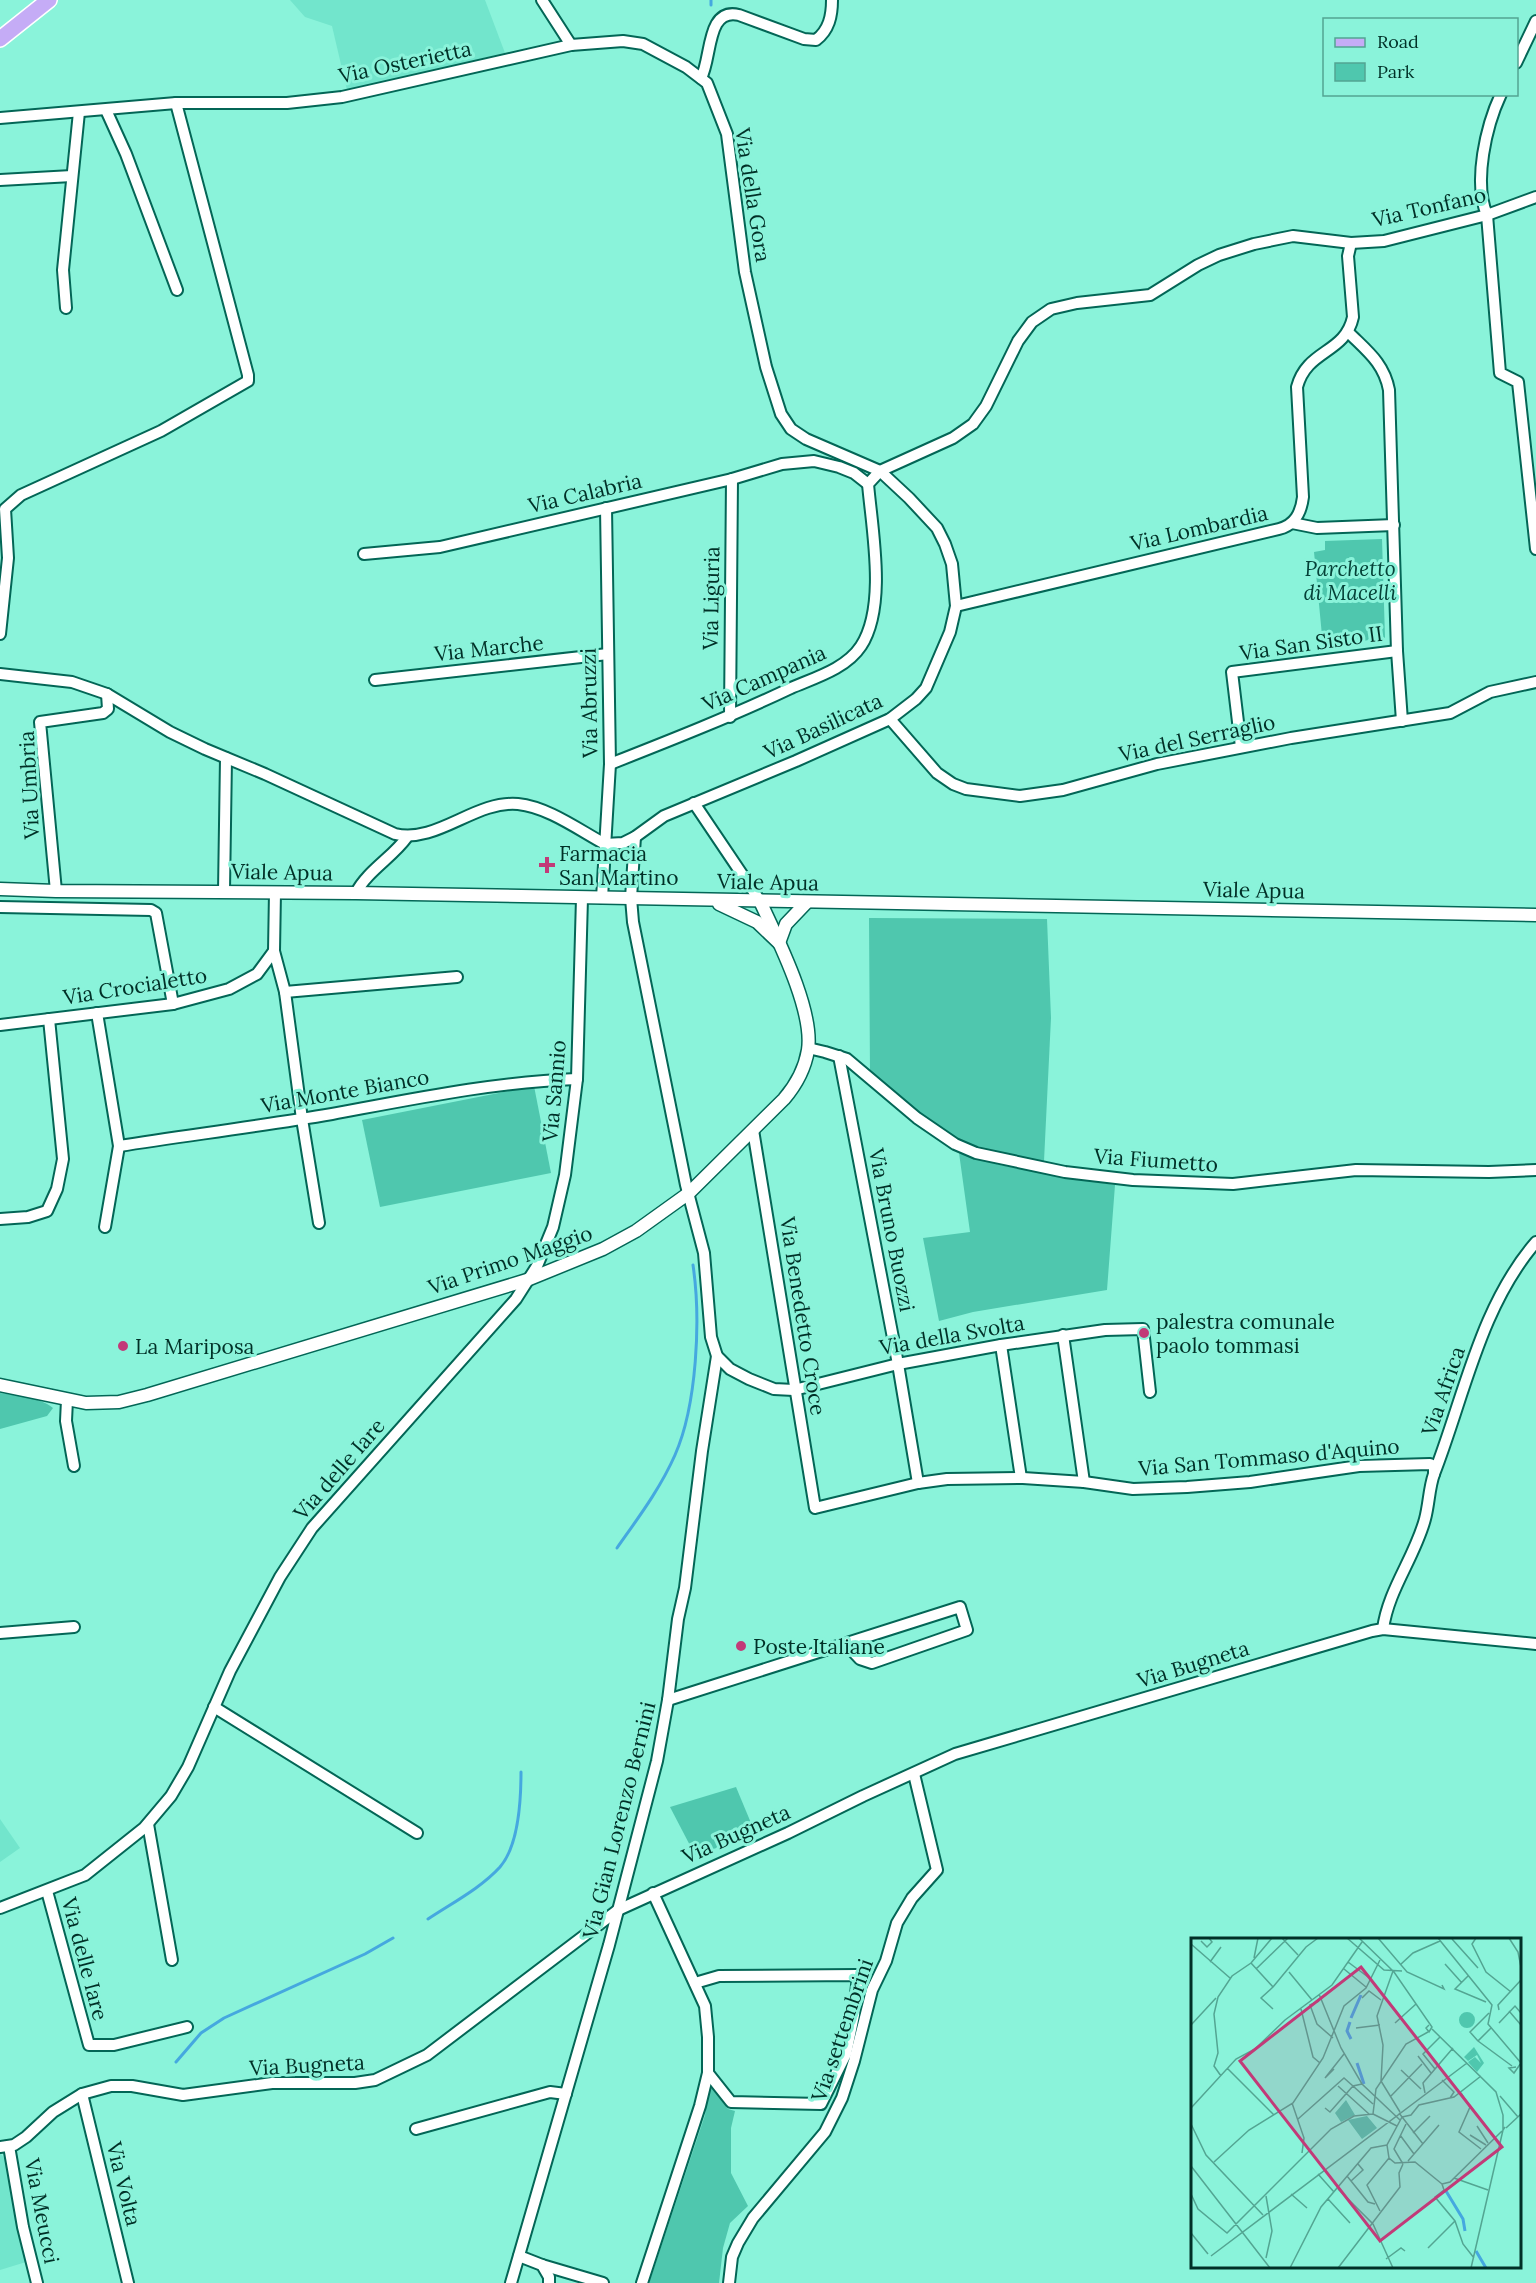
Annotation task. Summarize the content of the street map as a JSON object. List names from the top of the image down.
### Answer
{
  "streets": {
    "street": [
      "Via Osterietta",
      "Via della Gora",
      "Via Tonfano",
      "Via Calabria",
      "Via Lombardia",
      "Via Liguria",
      "Via San Sisto II",
      "Via Marche",
      "Via Campania",
      "Via Abruzzi",
      "Via Basilicata",
      "Via del Serraglio",
      "Via Umbria",
      "Viale Apua",
      "Via Crocialetto",
      "Via Monte Bianco",
      "Via Sannio",
      "Via Fiumetto",
      "Via Bruno Buozzi",
      "Via Primo Maggio",
      "Via Benedetto Croce",
      "Via della Svolta",
      "Via Africa",
      "Via San Tommaso d'Aquino",
      "Via delle Iare",
      "Via Bugneta",
      "Via Gian Lorenzo Bernini",
      "Via settembrini",
      "Via Volta",
      "Via Meucci"
    ]
  },
  "crossings": [
    ["Via Osterietta", "Via della Gora"],
    ["Via della Gora", "Via Tonfano"],
    ["Via della Gora", "Via Basilicata"],
    ["Via Tonfano", "Via Basilicata"],
    ["Via Calabria", "Via Liguria"],
    ["Via Calabria", "Via Campania"],
    ["Via Calabria", "Via Abruzzi"],
    ["Via Lombardia", "Via Basilicata"],
    ["Via Liguria", "Via Campania"],
    ["Via San Sisto II", "Via del Serraglio"],
    ["Via Marche", "Via Abruzzi"],
    ["Via Campania", "Via Abruzzi"],
    ["Via Abruzzi", "Via Basilicata"],
    ["Via Abruzzi", "Viale Apua"],
    ["Via Basilicata", "Via del Serraglio"],
    ["Via Umbria", "Viale Apua"],
    ["Viale Apua", "Via Sannio"],
    ["Viale Apua", "Via Primo Maggio"],
    ["Via Monte Bianco", "Via Sannio"],
    ["Via Sannio", "Via Primo Maggio"],
    ["Via Sannio", "Via delle Iare"],
    ["Via Fiumetto", "Via Bruno Buozzi"],
    ["Via Fiumetto", "Via Primo Maggio"],
    ["Via Bruno Buozzi", "Via della Svolta"],
    ["Via Bruno Buozzi", "Via San Tommaso d'Aquino"],
    ["Via Primo Maggio", "Via Benedetto Croce"],
    ["Via Primo Maggio", "Via delle Iare"],
    ["Via Benedetto Croce", "Via della Svolta"],
    ["Via Benedetto Croce", "Via San Tommaso d'Aquino"],
    ["Via della Svolta", "Via Gian Lorenzo Bernini"],
    ["Via Africa", "Via San Tommaso d'Aquino"],
    ["Via Africa", "Via Bugneta"],
    ["Via Bugneta", "Via Gian Lorenzo Bernini"],
    ["Via Bugneta", "Via settembrini"],
    ["Via Bugneta", "Via Volta"],
    ["Via Bugneta", "Via Meucci"]
  ],
  "parks": ["Parchetto di Macelli"],
  "places": {
    "health": ["Farmacia San Martino"],
    "other": ["palestra comunale paolo tommasi", "La Mariposa", "Poste Italiane"]
  },
  "legend": ["Road", "Park"]
}
